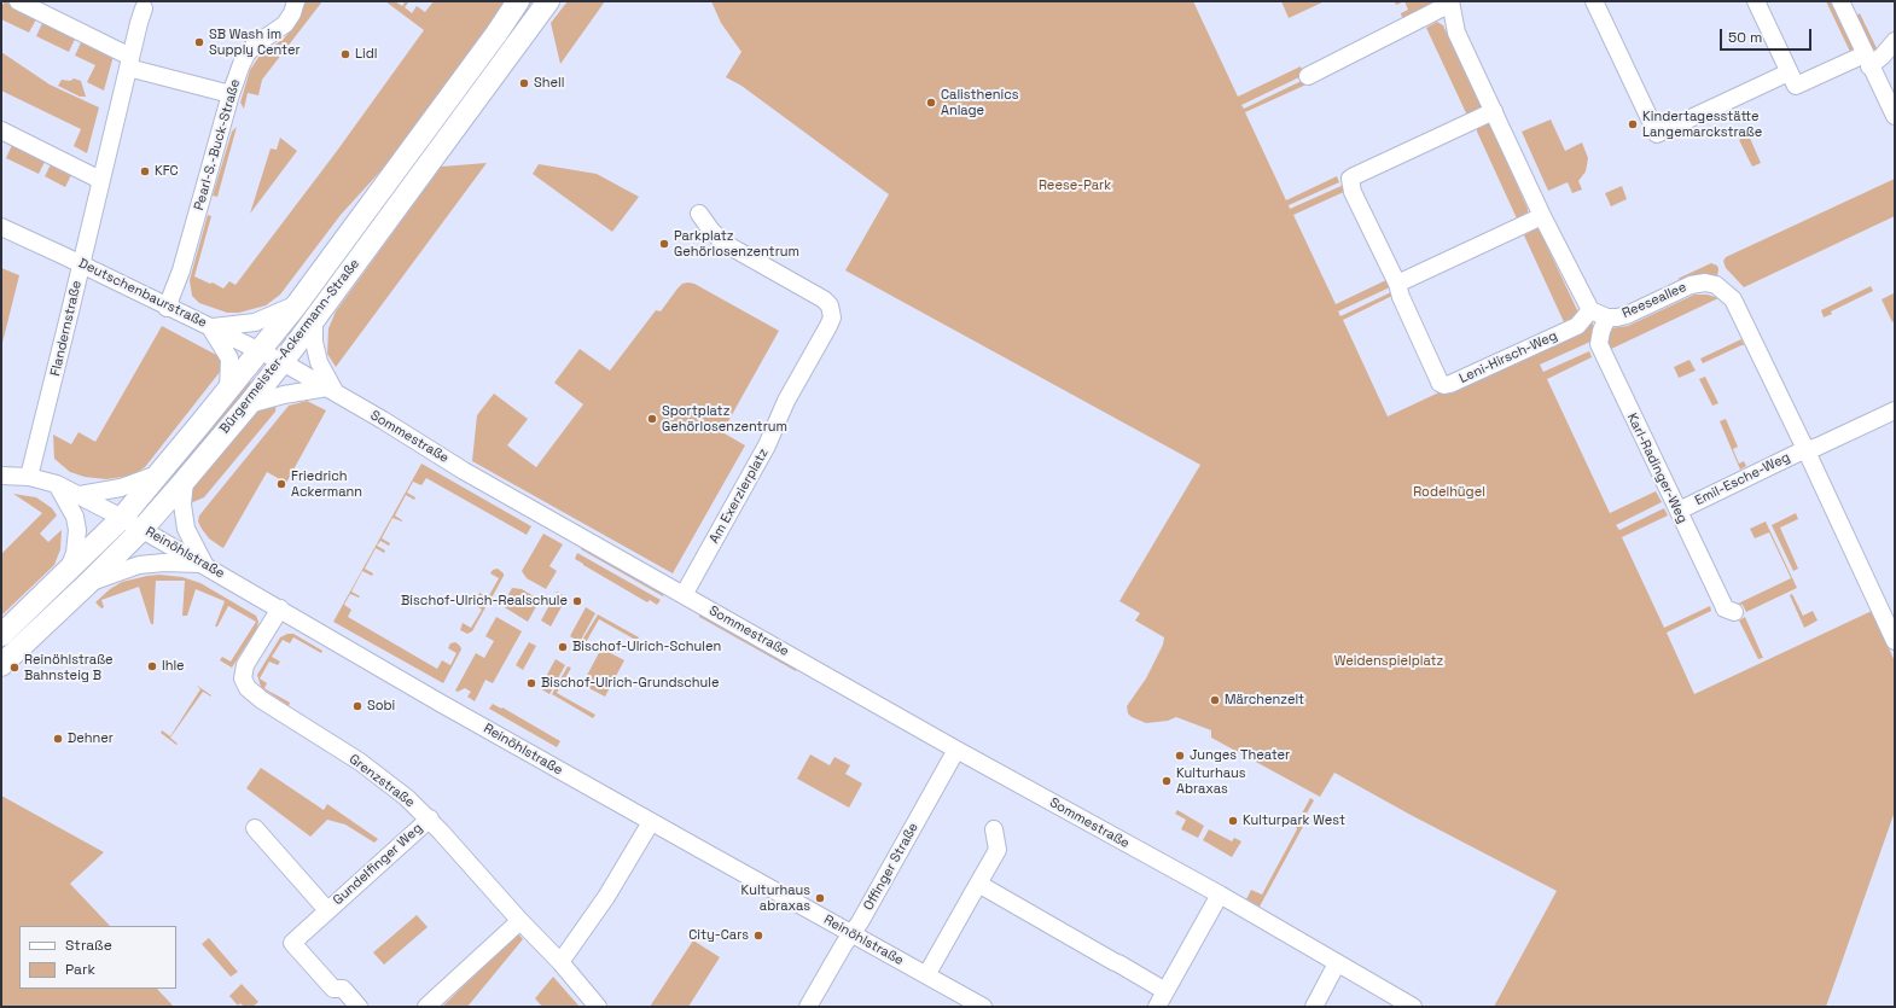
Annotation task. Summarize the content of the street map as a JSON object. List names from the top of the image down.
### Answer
{
  "streets": {
    "main road": ["Bürgermeister-Ackermann-Straße"],
    "street": [
      "Pearl-S.-Buck-Straße",
      "Deutschenbaurstraße",
      "Reeseallee",
      "Flandernstraße",
      "Leni-Hirsch-Weg",
      "Sommestraße",
      "Karl-Radinger-Weg",
      "Emil-Esche-Weg",
      "Am Exerzierplatz",
      "Reinöhlstraße",
      "Grenzstraße",
      "Gundelfinger Weg",
      "Offinger Straße"
    ]
  },
  "crossings": [
    ["Pearl-S.-Buck-Straße", "Deutschenbaurstraße"],
    ["Deutschenbaurstraße", "Flandernstraße"],
    ["Deutschenbaurstraße", "Bürgermeister-Ackermann-Straße"],
    ["Deutschenbaurstraße", "Sommestraße"],
    ["Reeseallee", "Leni-Hirsch-Weg"],
    ["Reeseallee", "Karl-Radinger-Weg"],
    ["Reeseallee", "Emil-Esche-Weg"],
    ["Flandernstraße", "Reinöhlstraße"],
    ["Bürgermeister-Ackermann-Straße", "Sommestraße"],
    ["Bürgermeister-Ackermann-Straße", "Reinöhlstraße"],
    ["Sommestraße", "Am Exerzierplatz"],
    ["Sommestraße", "Offinger Straße"],
    ["Karl-Radinger-Weg", "Emil-Esche-Weg"],
    ["Reinöhlstraße", "Grenzstraße"],
    ["Reinöhlstraße", "Offinger Straße"],
    ["Grenzstraße", "Gundelfinger Weg"]
  ],
  "parks": ["Reese-Park", "Rodelhügel", "Weidenspielplatz"],
  "places": [
    "SB Wash im Supply Center",
    "Lidl",
    "Shell",
    "Calisthenics Anlage",
    "Kindertagesstätte Langemarckstraße",
    "KFC",
    "Parkplatz Gehörlosenzentrum",
    "Sportplatz Gehörlosenzentrum",
    "Friedrich Ackermann",
    "Bischof-Ulrich-Realschule",
    "Bischof-Ulrich-Schulen",
    "Ihle",
    "Reinöhlstraße Bahnsteig B",
    "Bischof-Ulrich-Grundschule",
    "Märchenzelt",
    "Sobi",
    "Dehner",
    "Junges Theater",
    "Kulturhaus Abraxas",
    "Kulturpark West",
    "Kulturhaus abraxas",
    "City-Cars"
  ],
  "legend": ["Straße", "Park"],
  "scale_bar": "50 m"
}
